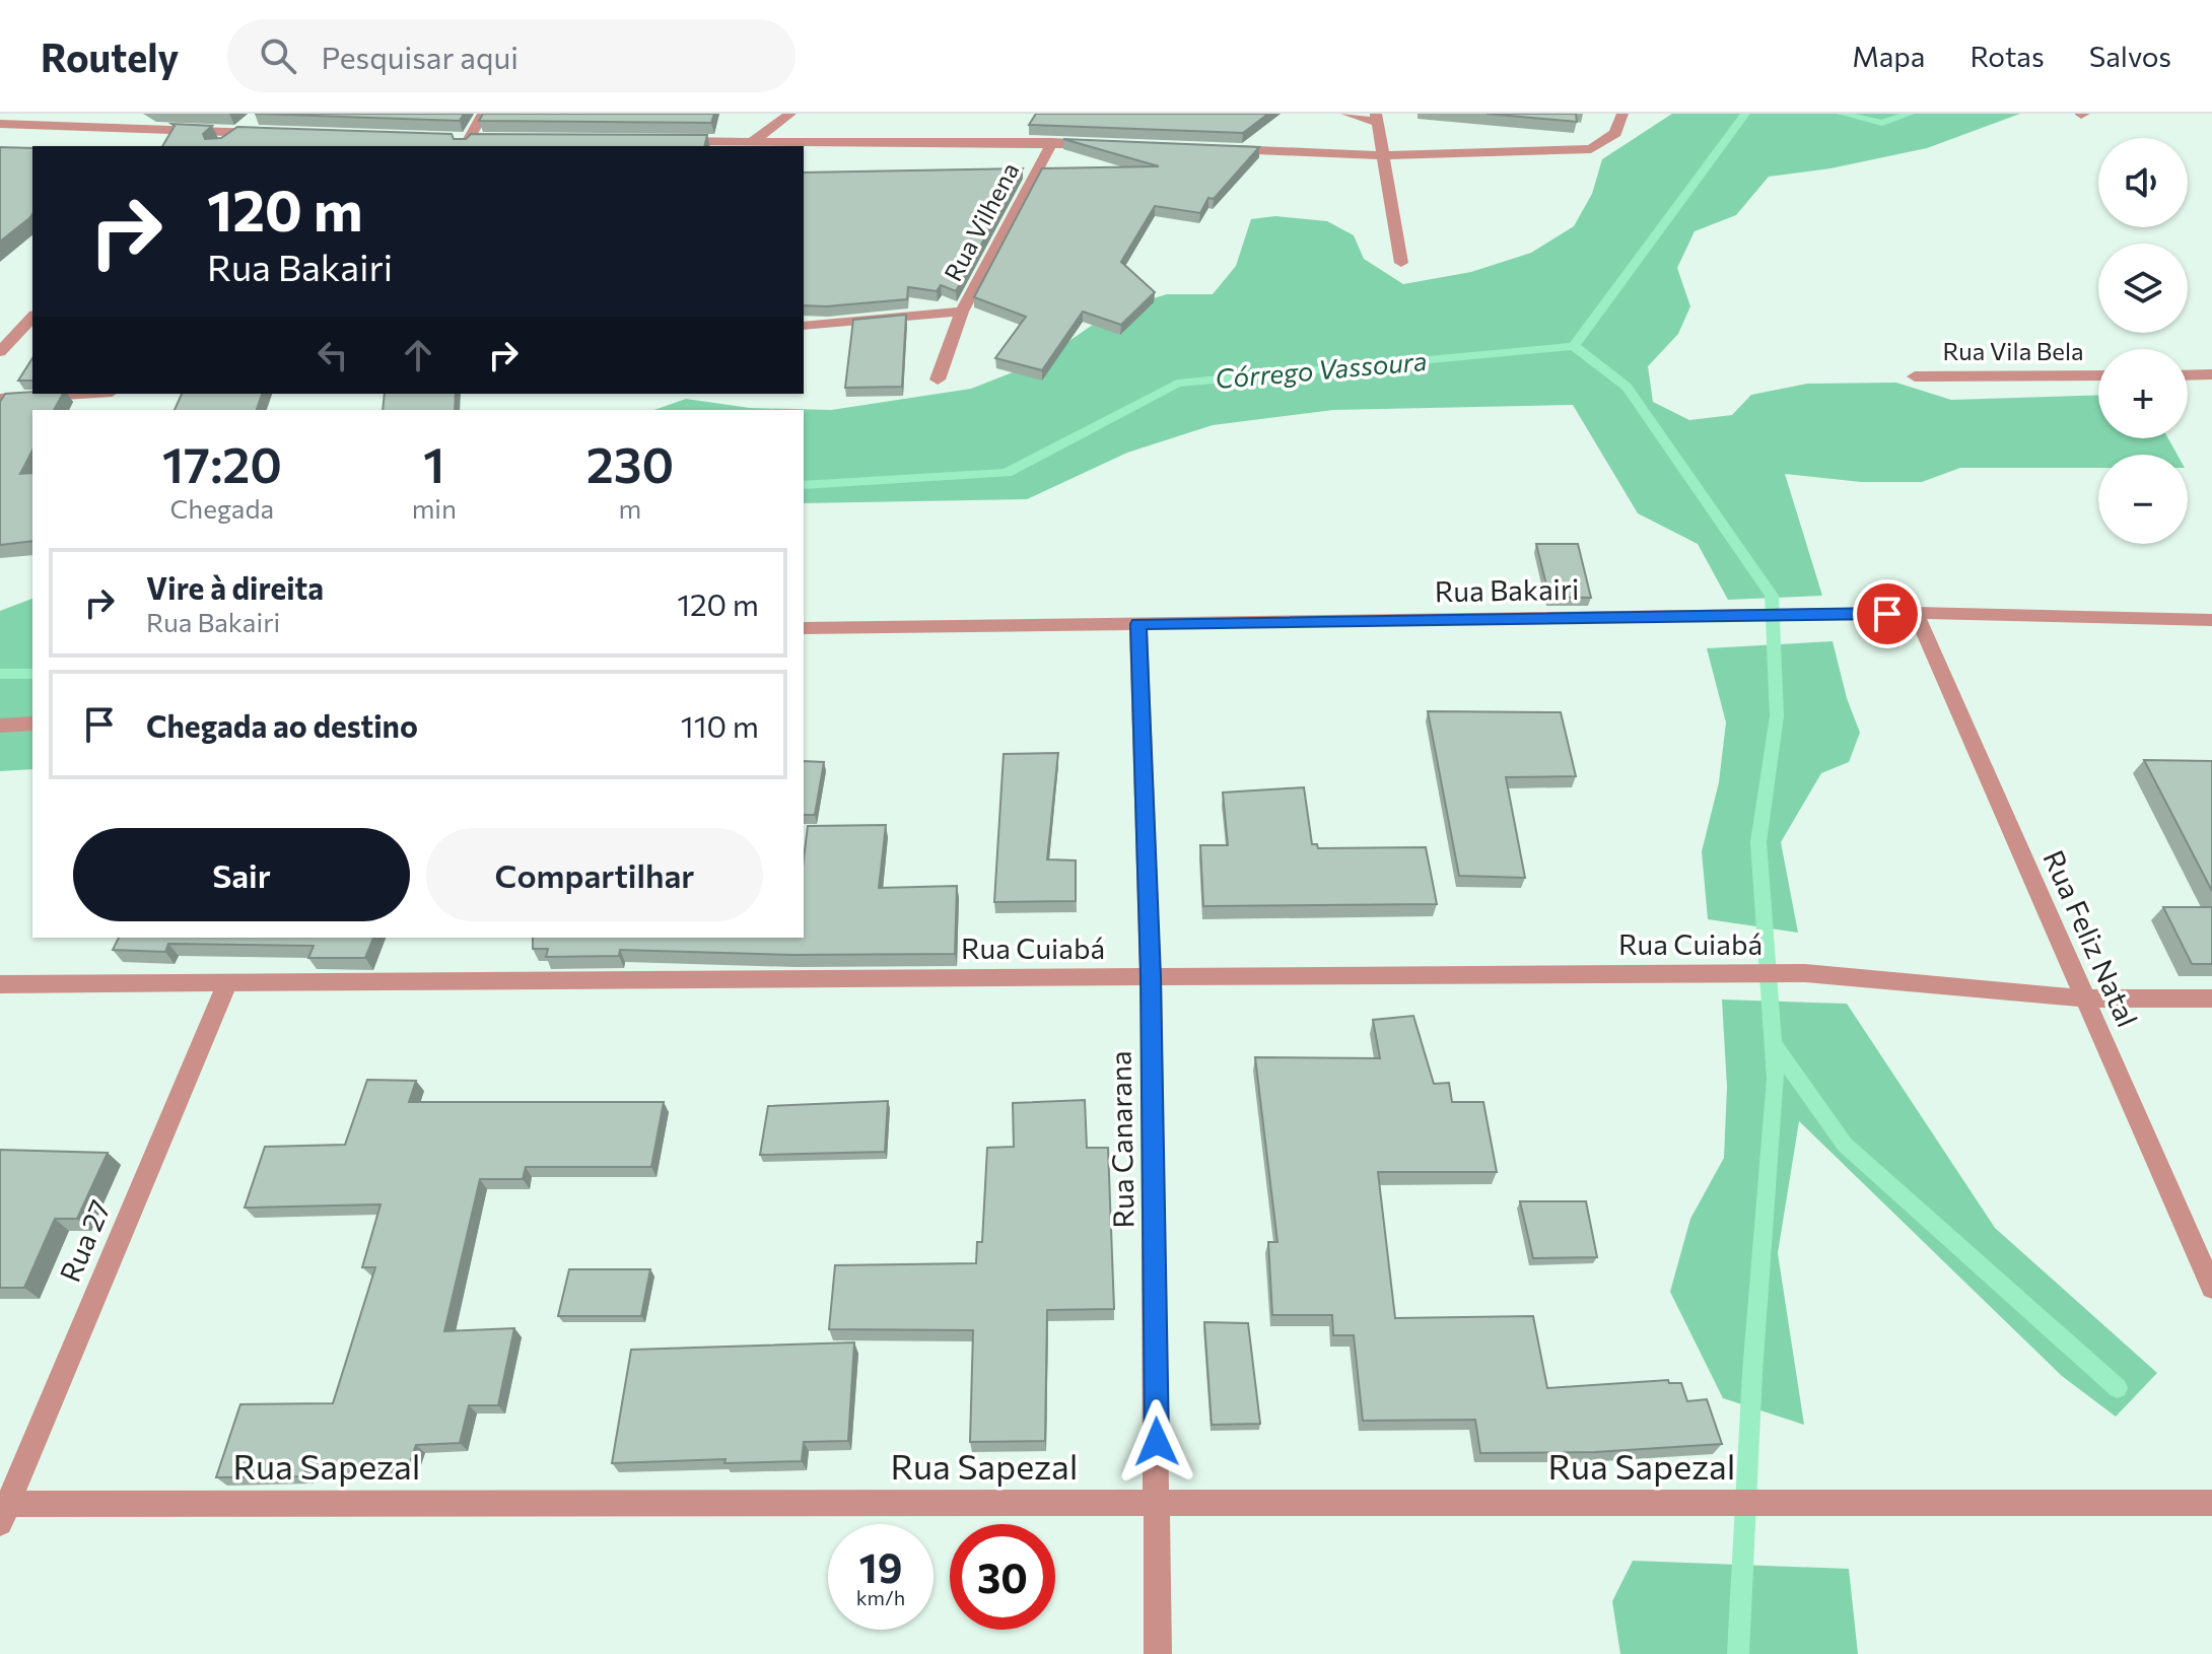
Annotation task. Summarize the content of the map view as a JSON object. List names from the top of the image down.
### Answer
{
  "streets": {
    "street": [
      "Rua Vilhena",
      "Rua Vila Bela",
      "Rua Bakairi",
      "Rua Feliz Natal",
      "Rua Cuiabá",
      "Rua Canarana",
      "Rua 27",
      "Rua Sapezal"
    ]
  },
  "crossings": [
    ["Rua Bakairi", "Rua Feliz Natal"],
    ["Rua Bakairi", "Rua Canarana"],
    ["Rua Feliz Natal", "Rua Cuiabá"],
    ["Rua Cuiabá", "Rua Canarana"],
    ["Rua Cuiabá", "Rua 27"],
    ["Rua Canarana", "Rua Sapezal"],
    ["Rua 27", "Rua Sapezal"]
  ],
  "water": ["Córrego Vassoura"],
  "page": {
    "header": "Routely",
    "search": "Pesquisar aqui",
    "nav": ["Mapa", "Rotas", "Salvos"],
    "map_buttons": ["+", "−"],
    "turn": ["120 m", "Rua Bakairi"],
    "eta": [
      "17:20",
      "Chegada",
      "1",
      "min",
      "230",
      "m"
    ],
    "list": [
      {
        "name": "Vire à direita",
        "note": "Rua Bakairi",
        "value": "120 m"
      },
      {
        "name": "Chegada ao destino",
        "value": "110 m"
      }
    ],
    "buttons": ["Sair", "Compartilhar"],
    "speed": "19 km/h",
    "limit": "30"
  }
}
